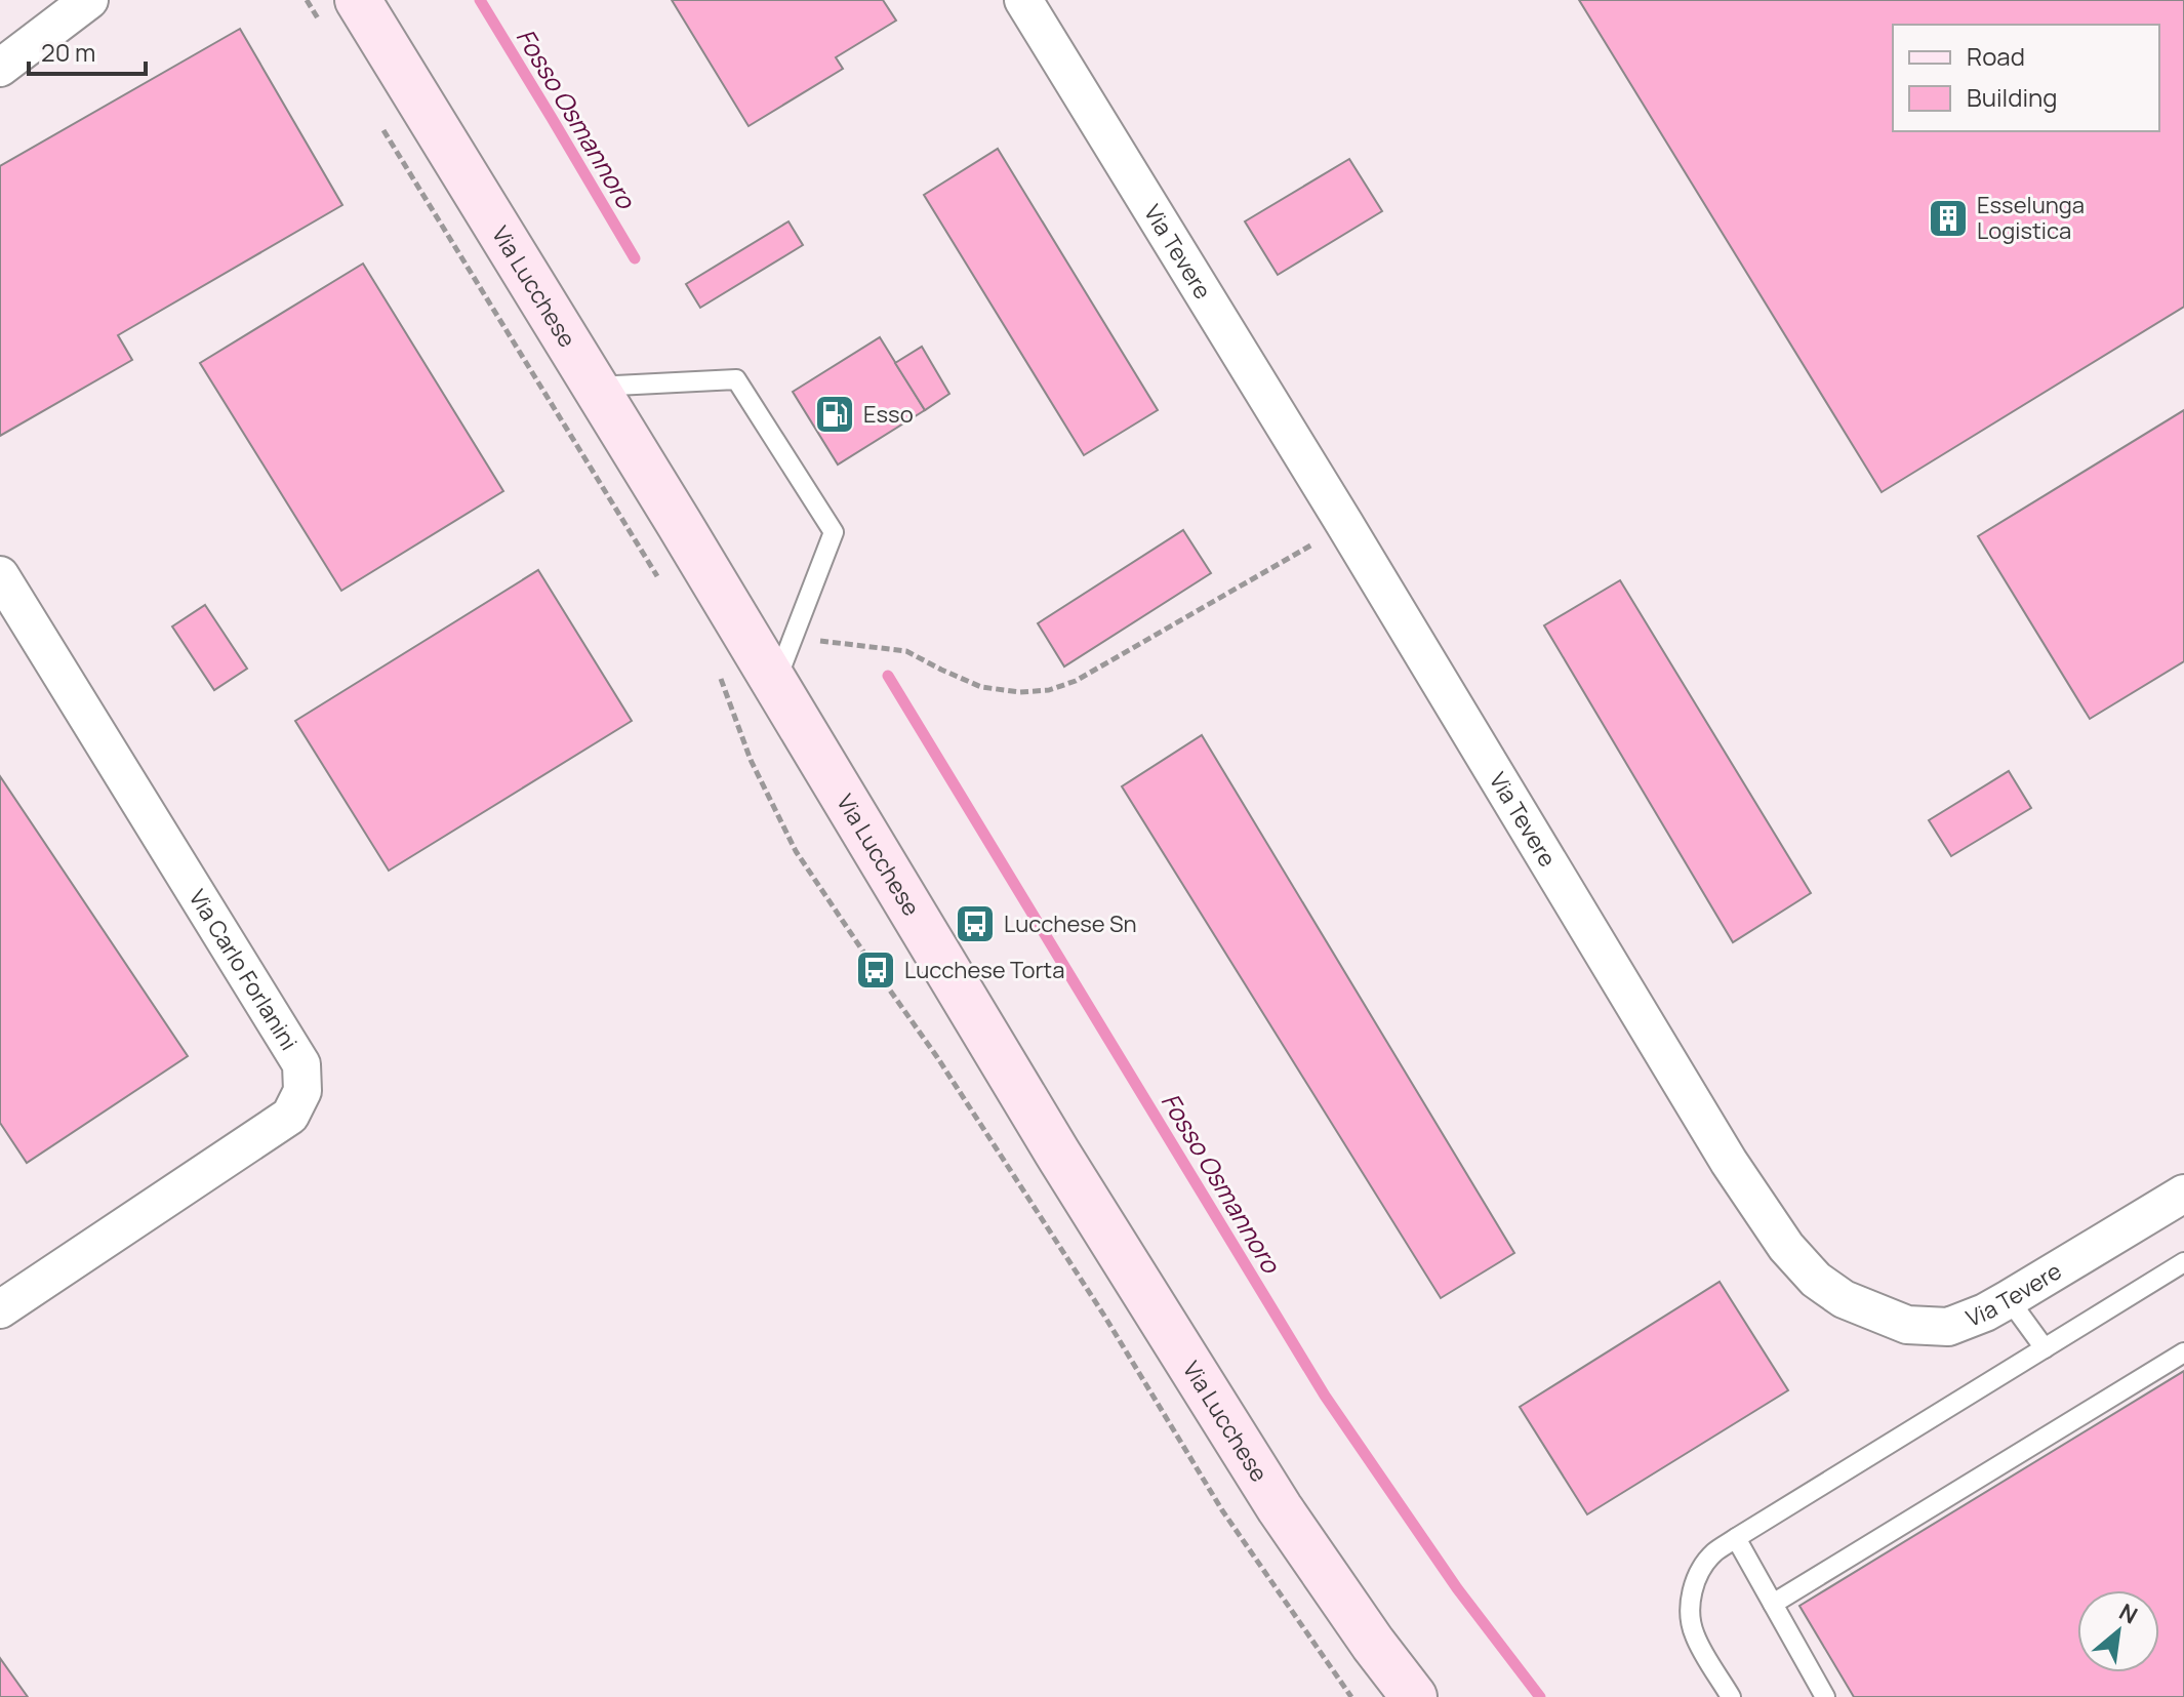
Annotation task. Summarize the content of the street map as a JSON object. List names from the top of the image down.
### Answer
{
  "streets": {
    "main road": ["Via Lucchese"],
    "street": ["Via Tevere", "Via Carlo Forlanini"]
  },
  "water": ["Fosso Osmannoro"],
  "places": {
    "building": ["Esselunga Logistica"],
    "fuel station": ["Esso"],
    "bus stop": ["Lucchese Sn", "Lucchese Torta"]
  },
  "legend": ["Road", "Building"],
  "scale_bar": "20 m",
  "north": "top right"
}
